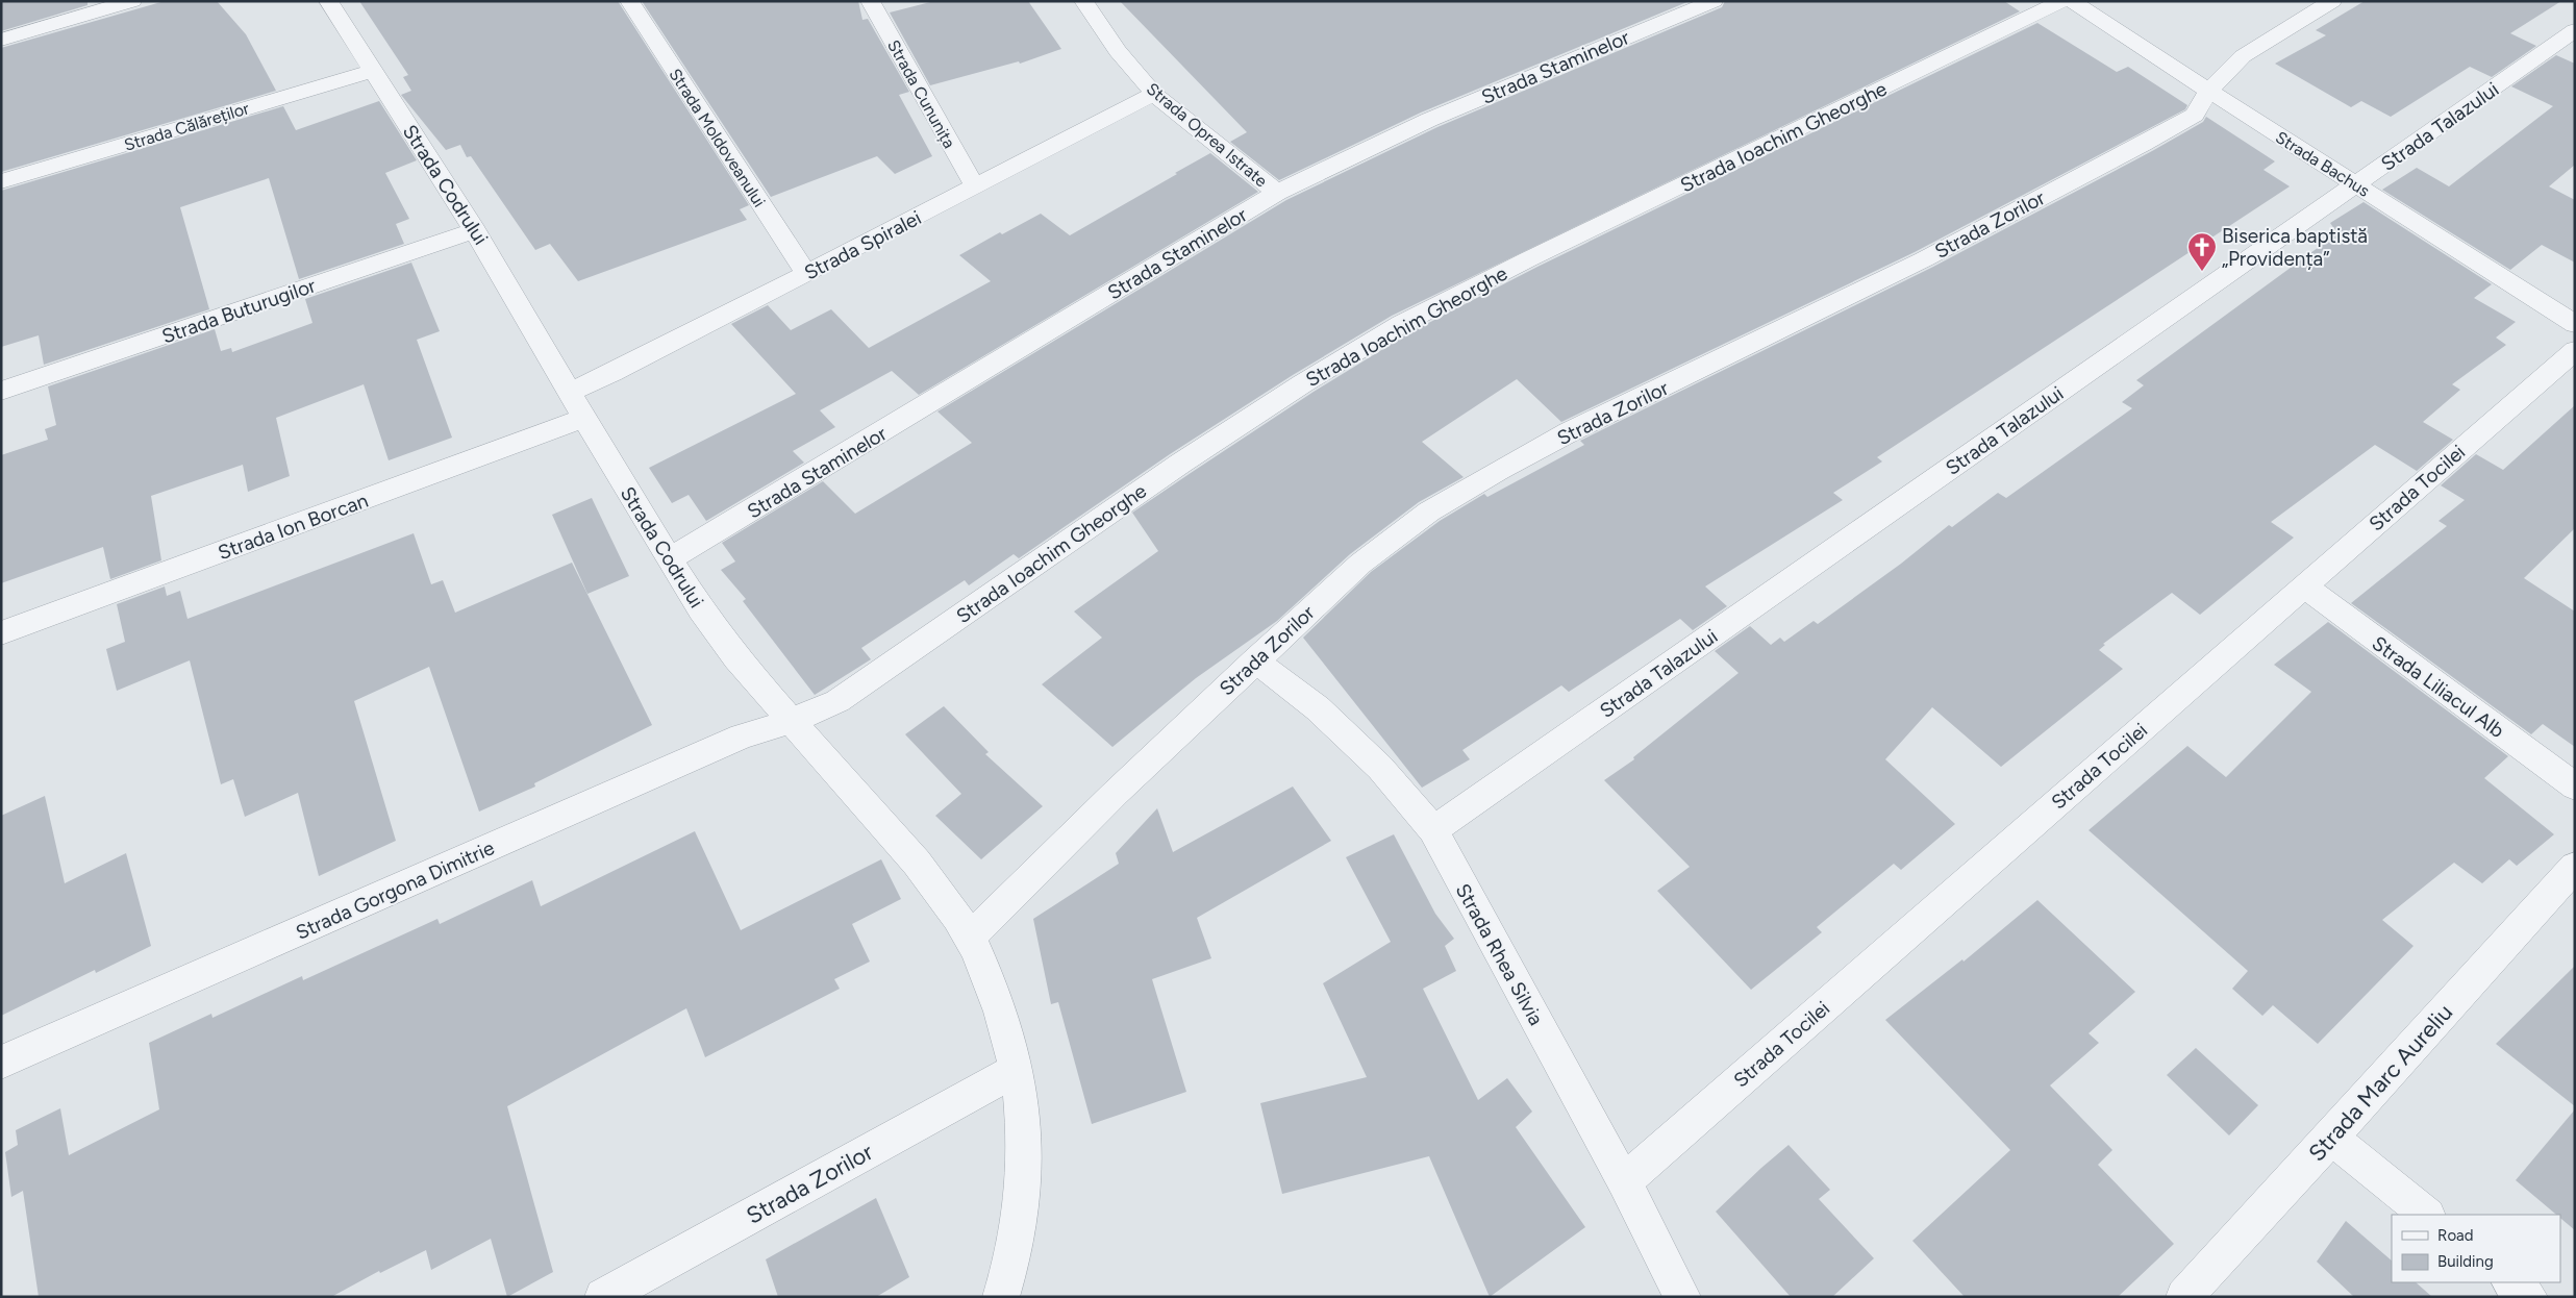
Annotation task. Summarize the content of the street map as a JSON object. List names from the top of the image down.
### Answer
{
  "streets": {
    "street": [
      "Strada Staminelor",
      "Strada Cununița",
      "Strada Călăreților",
      "Strada Talazului",
      "Strada Oprea Istrate",
      "Strada Ioachim Gheorghe",
      "Strada Moldoveanului",
      "Strada Bachus",
      "Strada Codrului",
      "Strada Zorilor",
      "Strada Spiralei",
      "Strada Buturugilor",
      "Strada Tocilei",
      "Strada Ion Borcan",
      "Strada Liliacul Alb",
      "Strada Gorgona Dimitrie",
      "Strada Rhea Silvia",
      "Strada Marc Aureliu"
    ]
  },
  "crossings": [
    ["Strada Staminelor", "Strada Oprea Istrate"],
    ["Strada Staminelor", "Strada Codrului"],
    ["Strada Cununița", "Strada Spiralei"],
    ["Strada Călăreților", "Strada Codrului"],
    ["Strada Talazului", "Strada Bachus"],
    ["Strada Talazului", "Strada Rhea Silvia"],
    ["Strada Oprea Istrate", "Strada Spiralei"],
    ["Strada Ioachim Gheorghe", "Strada Codrului"],
    ["Strada Ioachim Gheorghe", "Strada Gorgona Dimitrie"],
    ["Strada Moldoveanului", "Strada Spiralei"],
    ["Strada Bachus", "Strada Zorilor"],
    ["Strada Codrului", "Strada Zorilor"],
    ["Strada Codrului", "Strada Spiralei"],
    ["Strada Codrului", "Strada Buturugilor"],
    ["Strada Codrului", "Strada Ion Borcan"],
    ["Strada Codrului", "Strada Gorgona Dimitrie"],
    ["Strada Zorilor", "Strada Rhea Silvia"],
    ["Strada Tocilei", "Strada Liliacul Alb"],
    ["Strada Tocilei", "Strada Rhea Silvia"]
  ],
  "places": {
    "church": ["Biserica baptistă „Providența”"]
  },
  "legend": ["Road", "Building"]
}
